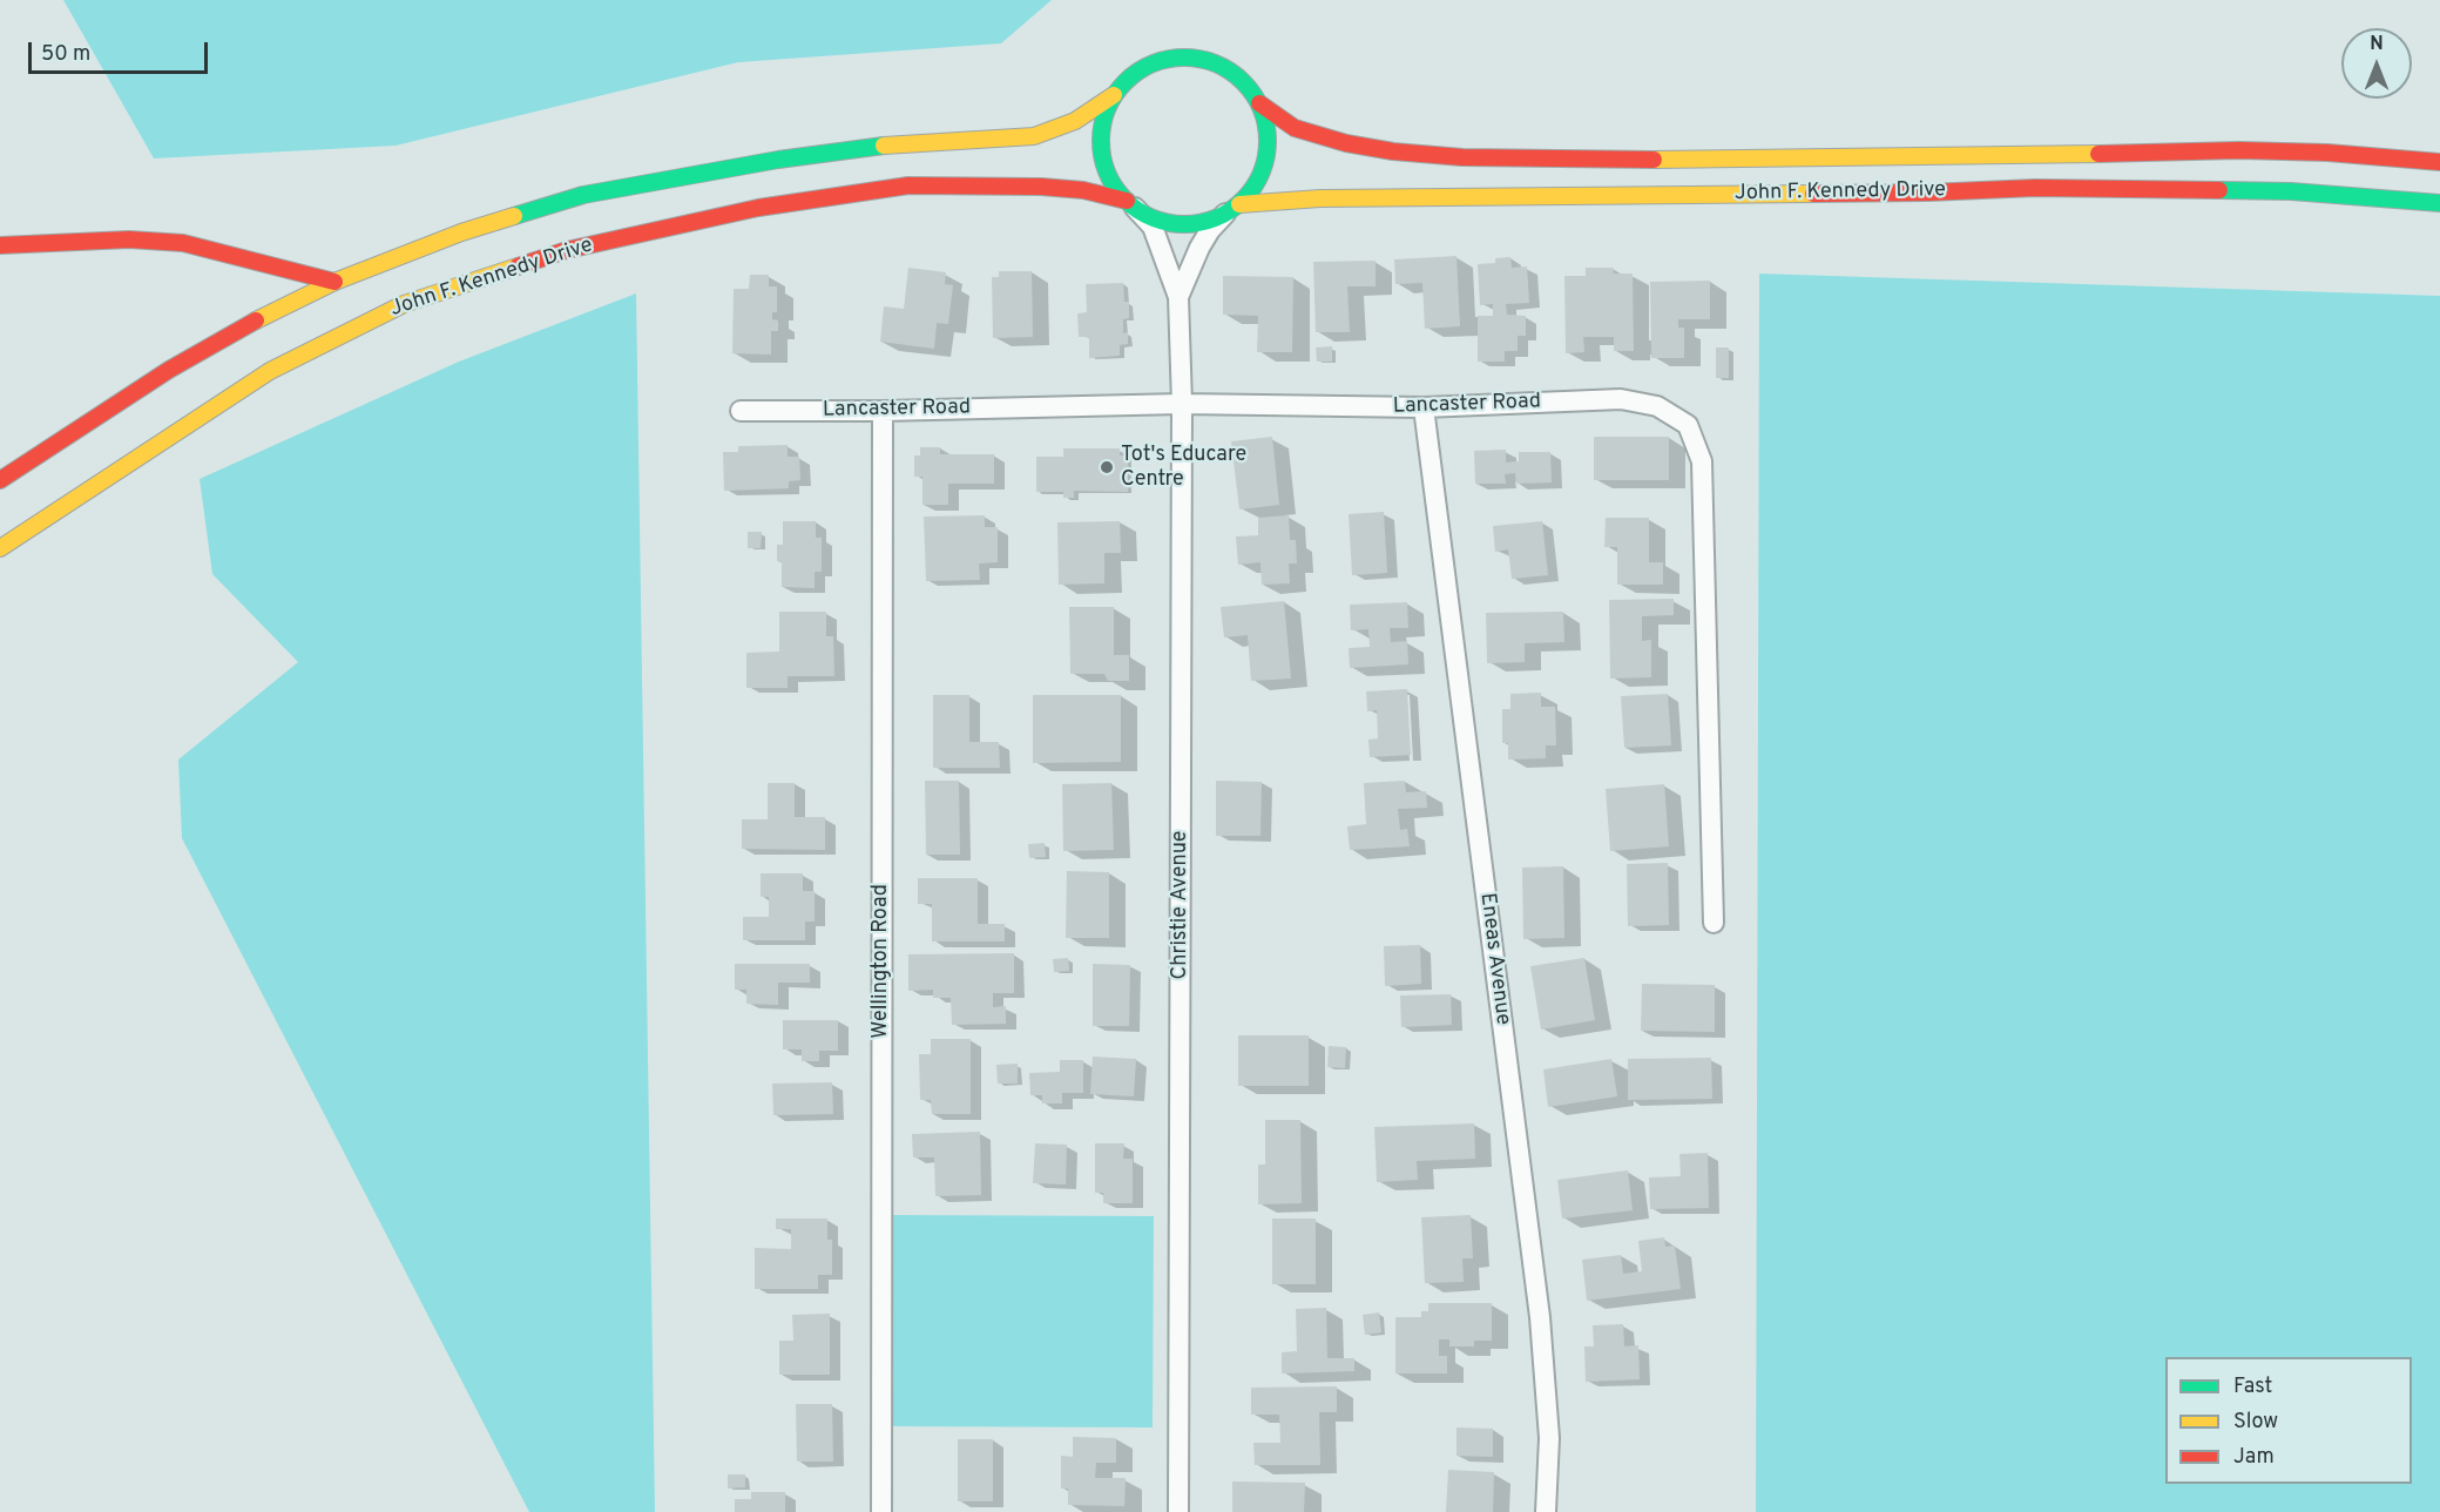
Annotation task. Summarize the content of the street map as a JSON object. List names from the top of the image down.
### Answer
{
  "streets": {
    "main road": ["John F. Kennedy Drive"],
    "street": [
      "Lancaster Road",
      "Christie Avenue",
      "Eneas Avenue",
      "Wellington Road"
    ]
  },
  "crossings": [
    ["John F. Kennedy Drive", "Christie Avenue"],
    ["Lancaster Road", "Christie Avenue"],
    ["Lancaster Road", "Eneas Avenue"],
    ["Lancaster Road", "Wellington Road"]
  ],
  "places": ["Tot's Educare Centre"],
  "legend": ["Fast", "Slow", "Jam"],
  "scale_bar": "50 m",
  "north": "top"
}
